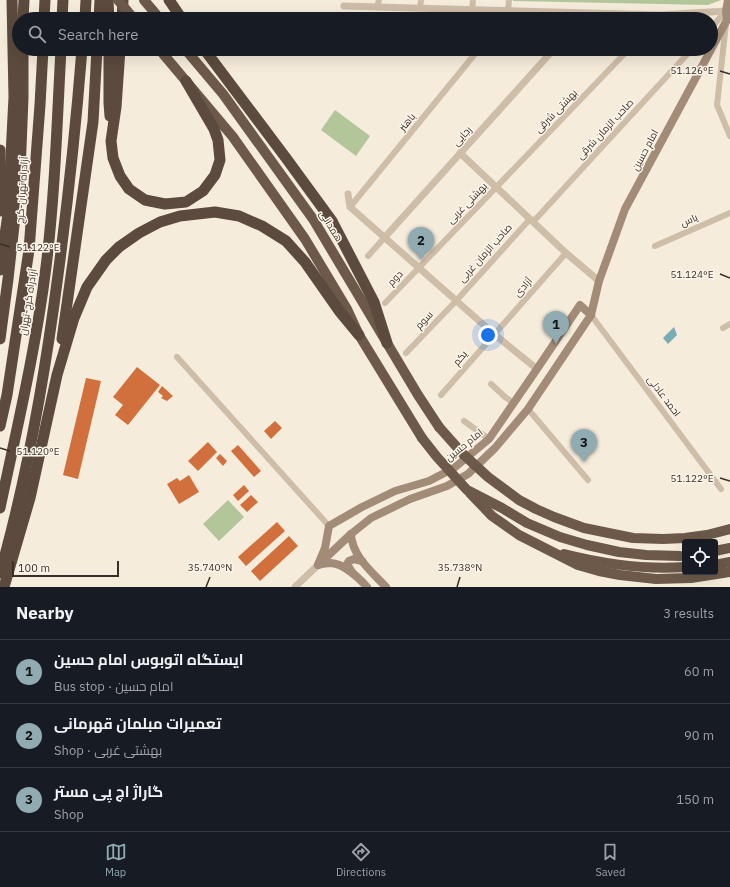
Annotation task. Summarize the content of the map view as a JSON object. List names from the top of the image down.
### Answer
{
  "streets": {
    "highway": ["آزادراه تهران-کرج", "همدانی", "آزادراه کرج-تهران"],
    "main road": ["امام حسین"],
    "street": [
      "بهشتی شرقی",
      "باهنر",
      "صاحب الزمان شرقی",
      "رجایی",
      "بهشتی غربی",
      "یاس",
      "صاحب الزمان غربی",
      "دوم",
      "آزادی",
      "سوم",
      "یکم",
      "احمد عادلی"
    ]
  },
  "crossings": [
    ["بهشتی شرقی", "بهشتی غربی"],
    ["صاحب الزمان شرقی", "صاحب الزمان غربی"],
    ["امام حسین", "احمد عادلی"],
    ["بهشتی غربی", "دوم"],
    ["صاحب الزمان غربی", "سوم"],
    ["آزادی", "یکم"]
  ],
  "scale_bar": "100 m",
  "page": {
    "search": "Search here",
    "pins": ["2", "1", "3"],
    "scale": "100 m",
    "heading": ["Nearby", "3 results"],
    "list": [
      {
        "mark": "1",
        "name": "ایستگاه اتوبوس امام حسین",
        "note": "Bus stop · امام حسین",
        "value": "60 m"
      },
      {
        "mark": "2",
        "name": "تعمیرات مبلمان قهرمانی",
        "note": "Shop · بهشتی غربی",
        "value": "90 m"
      },
      {
        "mark": "3",
        "name": "گاراژ اچ پی مستر",
        "note": "Shop",
        "value": "150 m"
      }
    ],
    "nav": ["Map", "Directions", "Saved"]
  },
  "coordinates": [
    "51.126°E",
    "51.122°E",
    "51.124°E",
    "51.120°E",
    "35.740°N",
    "35.738°N"
  ]
}
